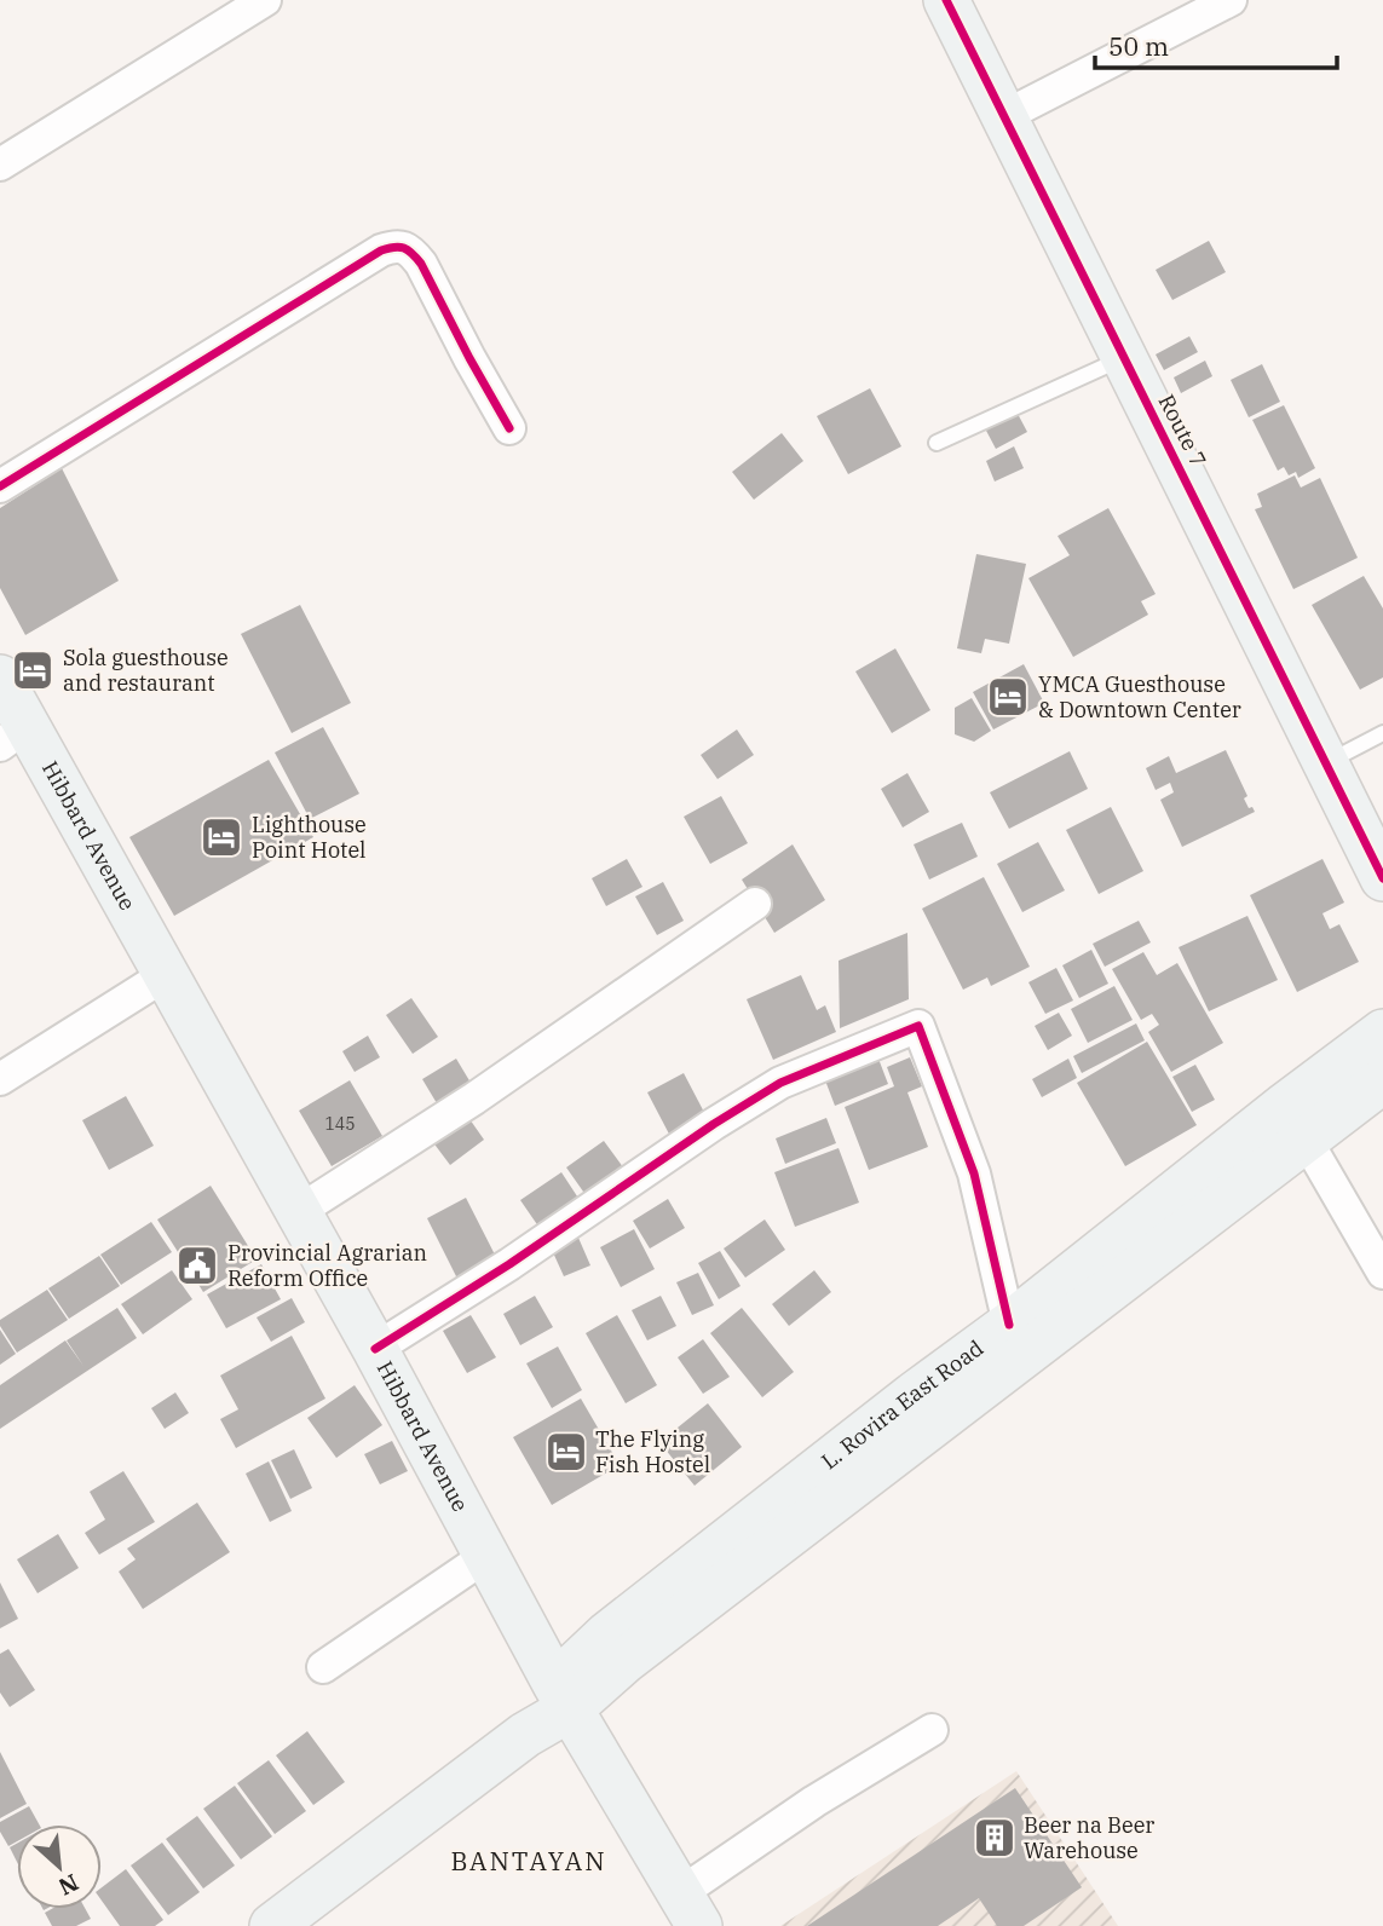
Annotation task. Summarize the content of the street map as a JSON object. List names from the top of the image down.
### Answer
{
  "streets": {
    "main road": ["Route 7", "Hibbard Avenue", "L. Rovira East Road"]
  },
  "crossings": [
    ["Hibbard Avenue", "L. Rovira East Road"]
  ],
  "districts": ["BANTAYAN"],
  "places": {
    "hotel": [
      "Sola guesthouse and restaurant",
      "YMCA Guesthouse & Downtown Center",
      "Lighthouse Point Hotel",
      "The Flying Fish Hostel"
    ],
    "public building": ["Provincial Agrarian Reform Office"],
    "building": ["Beer na Beer Warehouse"]
  },
  "house_numbers": ["145"],
  "scale_bar": "50 m",
  "north": "bottom right"
}
